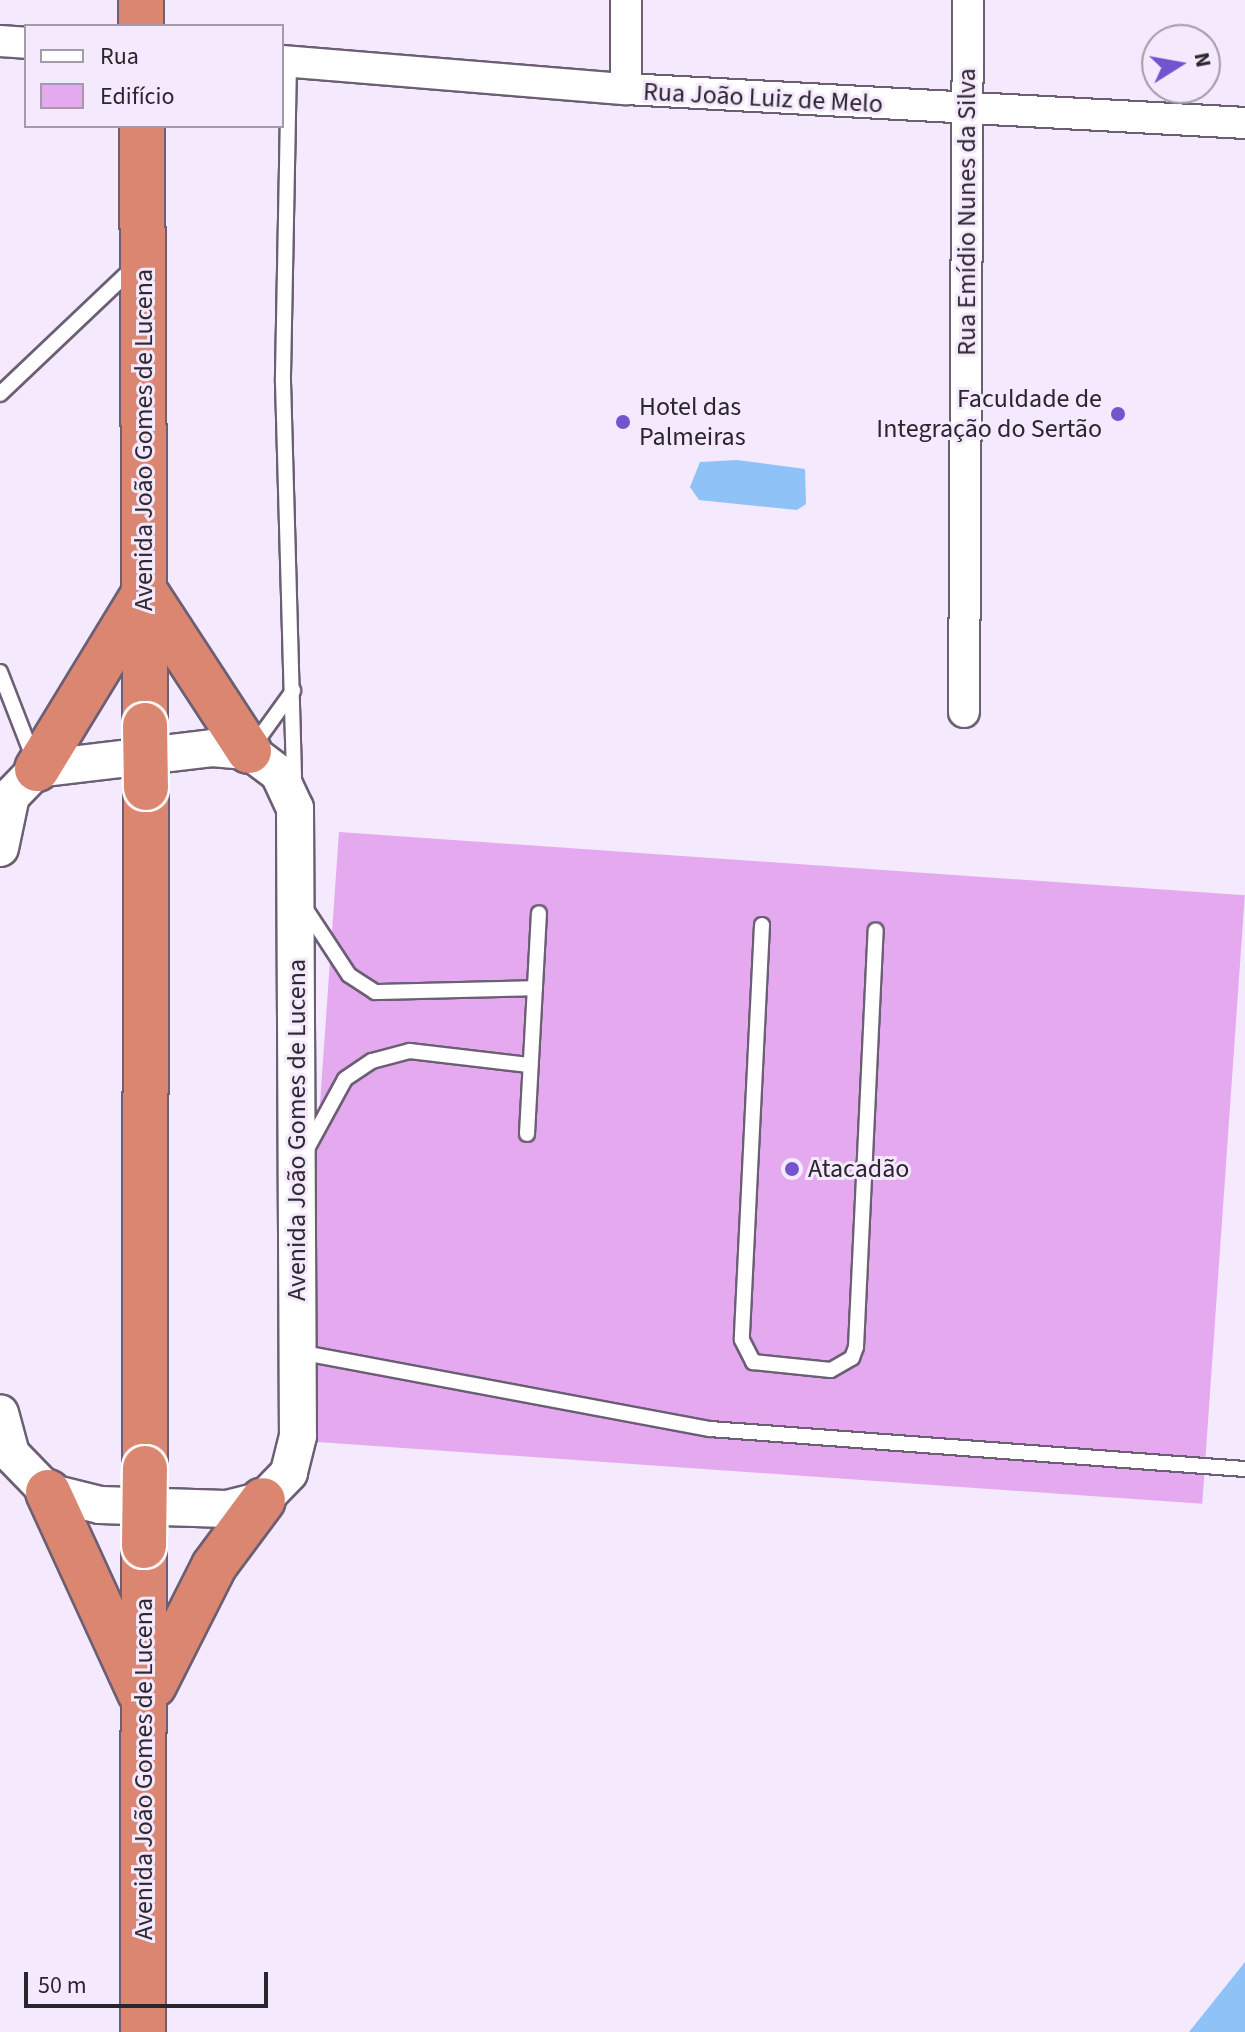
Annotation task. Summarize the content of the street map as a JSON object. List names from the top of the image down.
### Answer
{
  "streets": {
    "highway": ["Avenida João Gomes de Lucena"],
    "street": ["Rua João Luiz de Melo", "Rua Emídio Nunes da Silva"]
  },
  "crossings": [
    ["Rua João Luiz de Melo", "Rua Emídio Nunes da Silva"]
  ],
  "places": ["Faculdade de Integração do Sertão", "Hotel das Palmeiras", "Atacadão"],
  "legend": ["Rua", "Edifício"],
  "scale_bar": "50 m",
  "north": "right"
}
